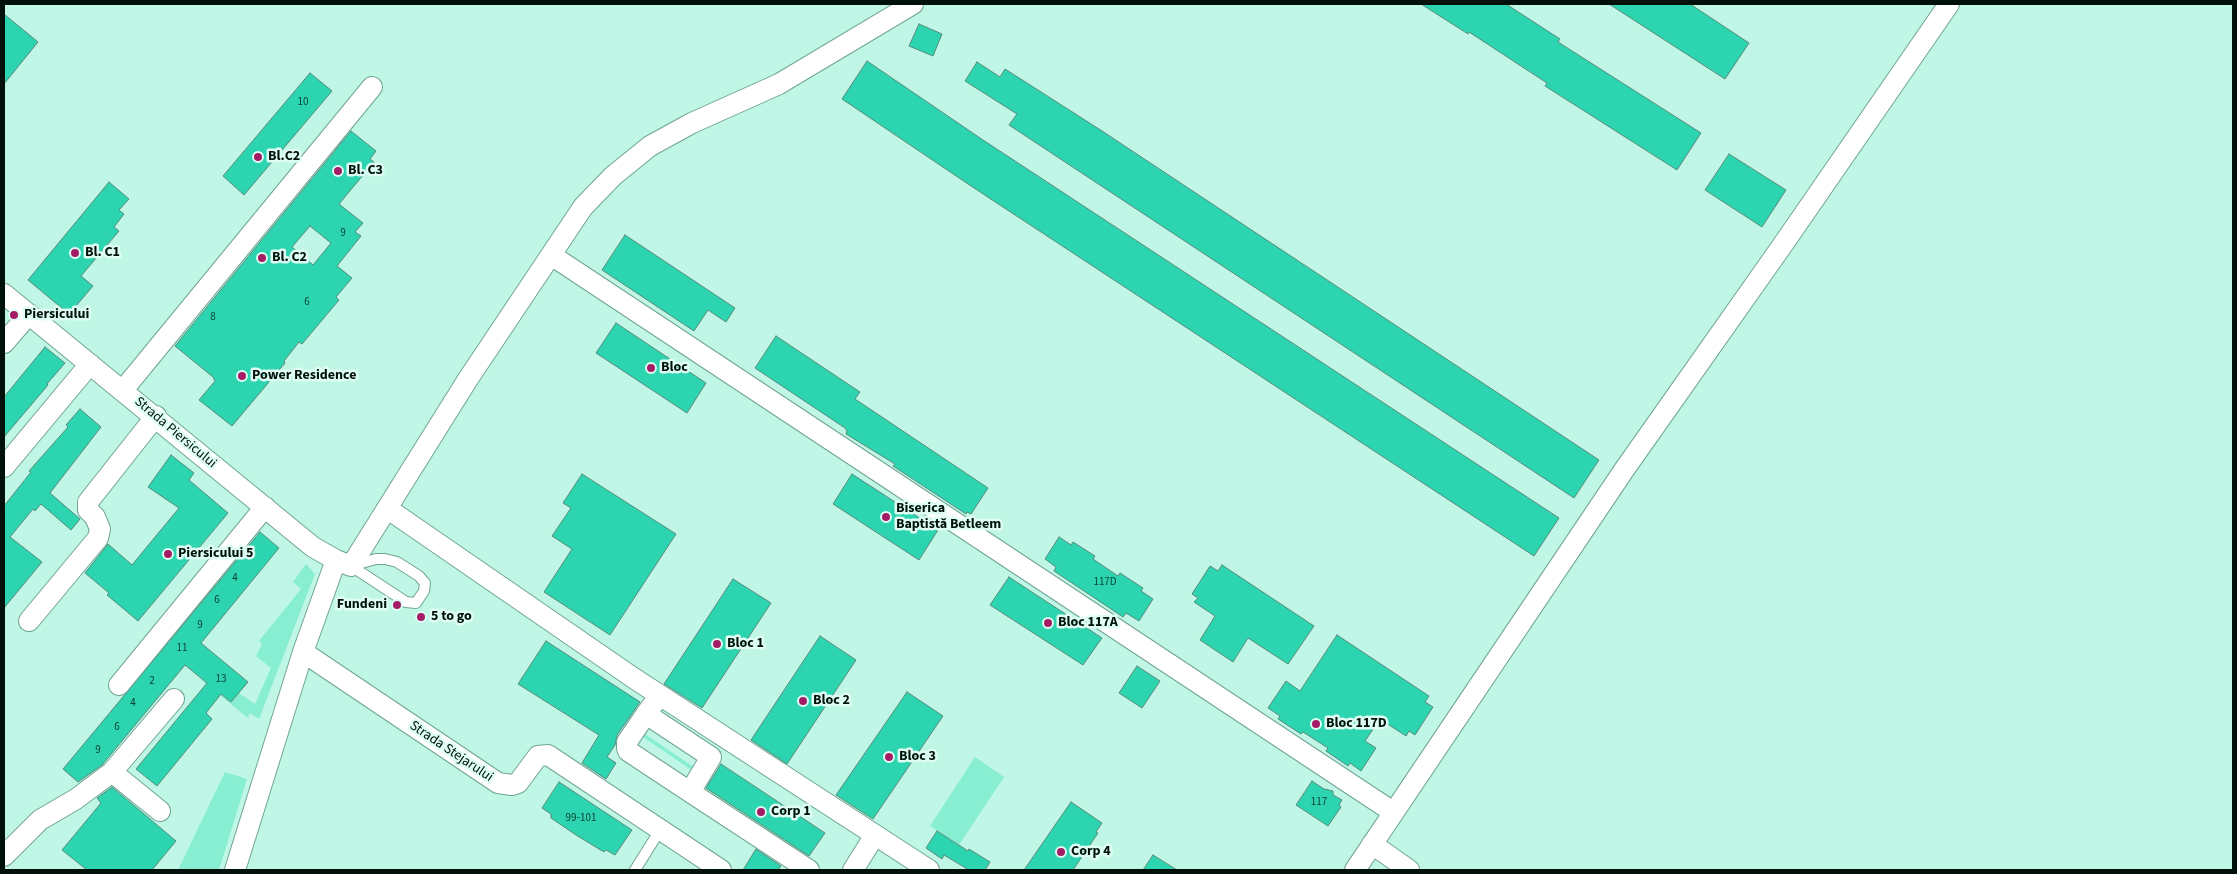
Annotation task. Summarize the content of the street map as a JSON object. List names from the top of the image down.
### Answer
{
  "streets": {
    "street": ["Strada Piersicului", "Strada Stejarului"]
  },
  "places": [
    "Bl.C2",
    "Bl. C3",
    "Bl. C1",
    "Bl. C2",
    "Piersicului",
    "Bloc",
    "Power Residence",
    "Biserica Baptistă Betleem",
    "Piersicului 5",
    "Fundeni",
    "5 to go",
    "Bloc 117A",
    "Bloc 1",
    "Bloc 2",
    "Bloc 117D",
    "Bloc 3",
    "Corp 1",
    "Corp 4"
  ],
  "house_numbers": [
    "10",
    "9",
    "6",
    "8",
    "4",
    "117D",
    "6",
    "9",
    "11",
    "13",
    "2",
    "4",
    "6",
    "9",
    "117",
    "99-101"
  ]
}
